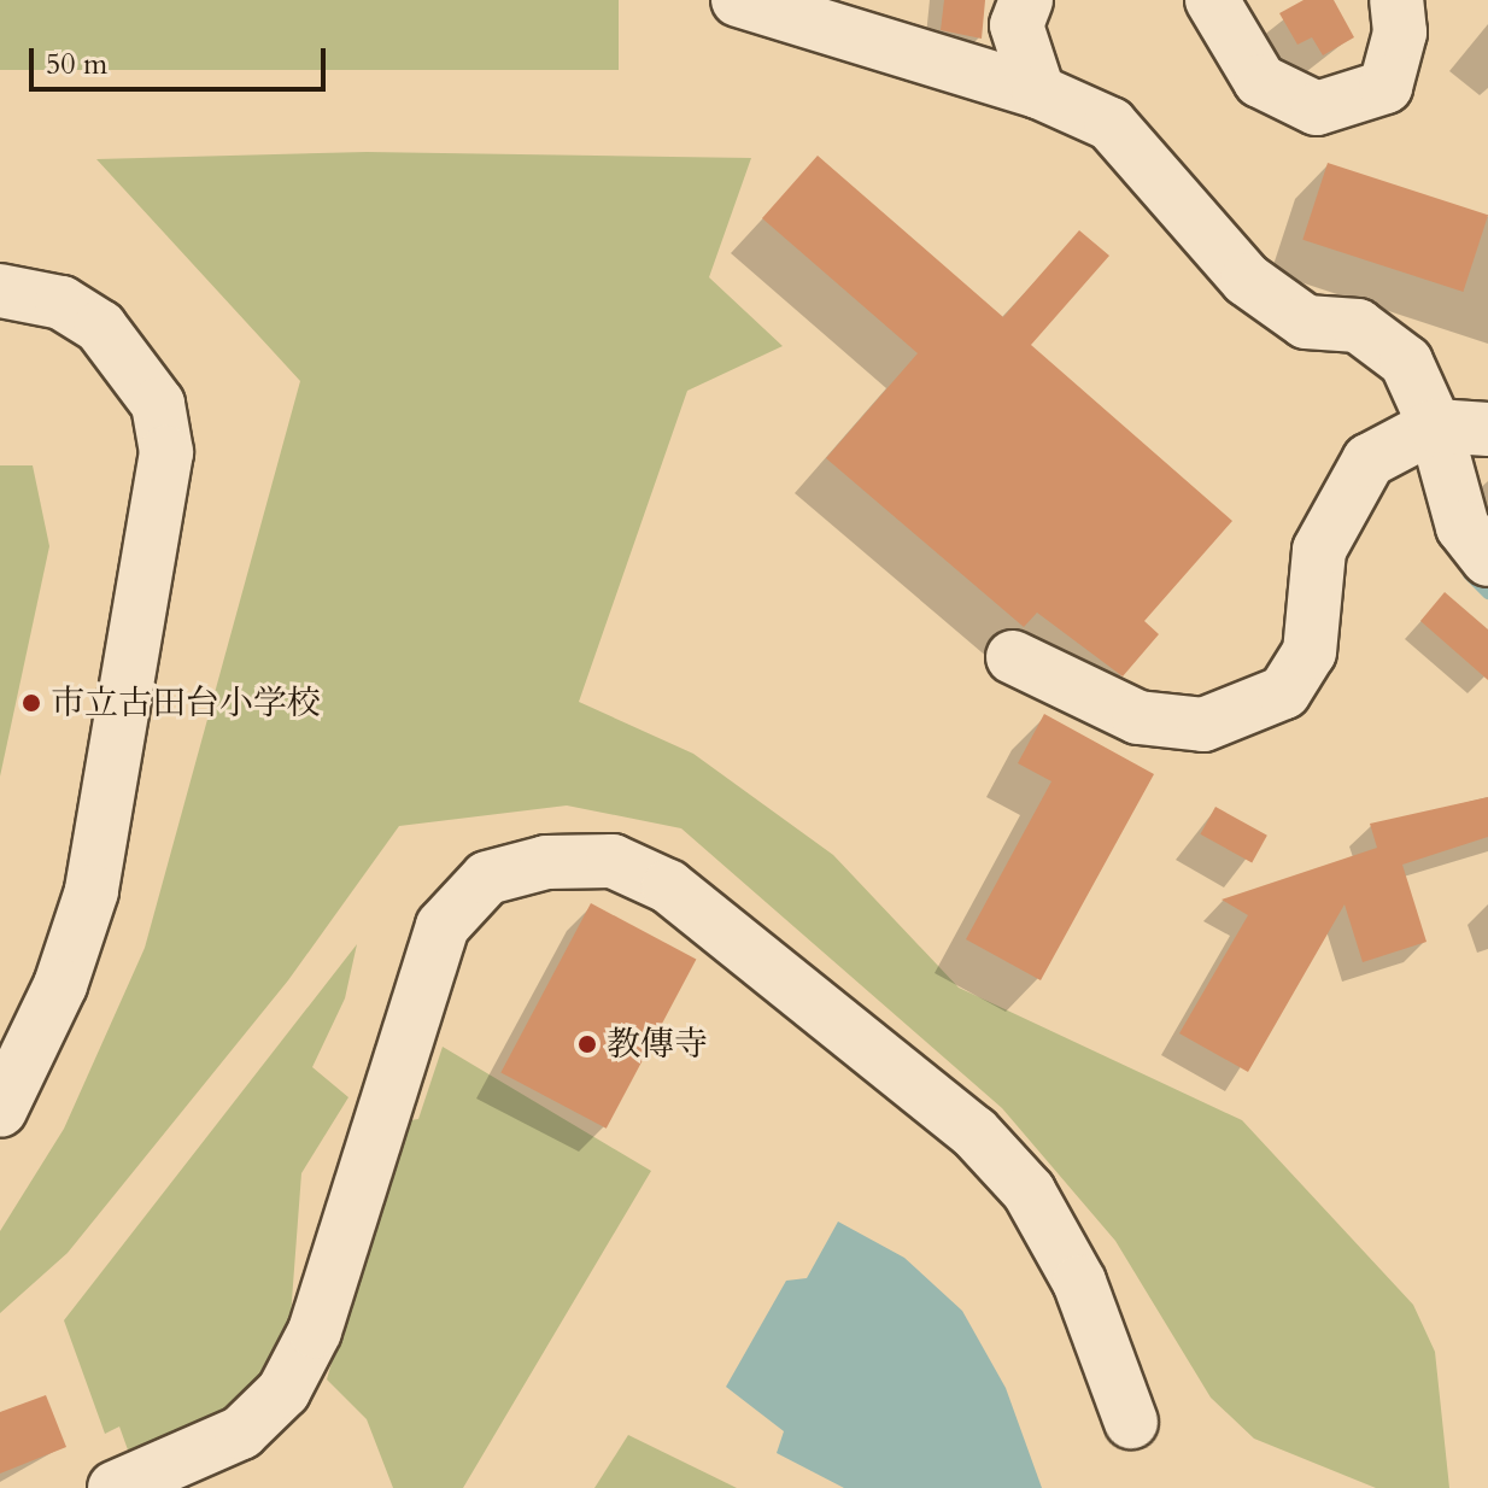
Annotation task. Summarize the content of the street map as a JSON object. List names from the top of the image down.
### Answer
{
  "places": ["市立古田台小学校", "教傳寺"],
  "scale_bar": "50 m"
}
